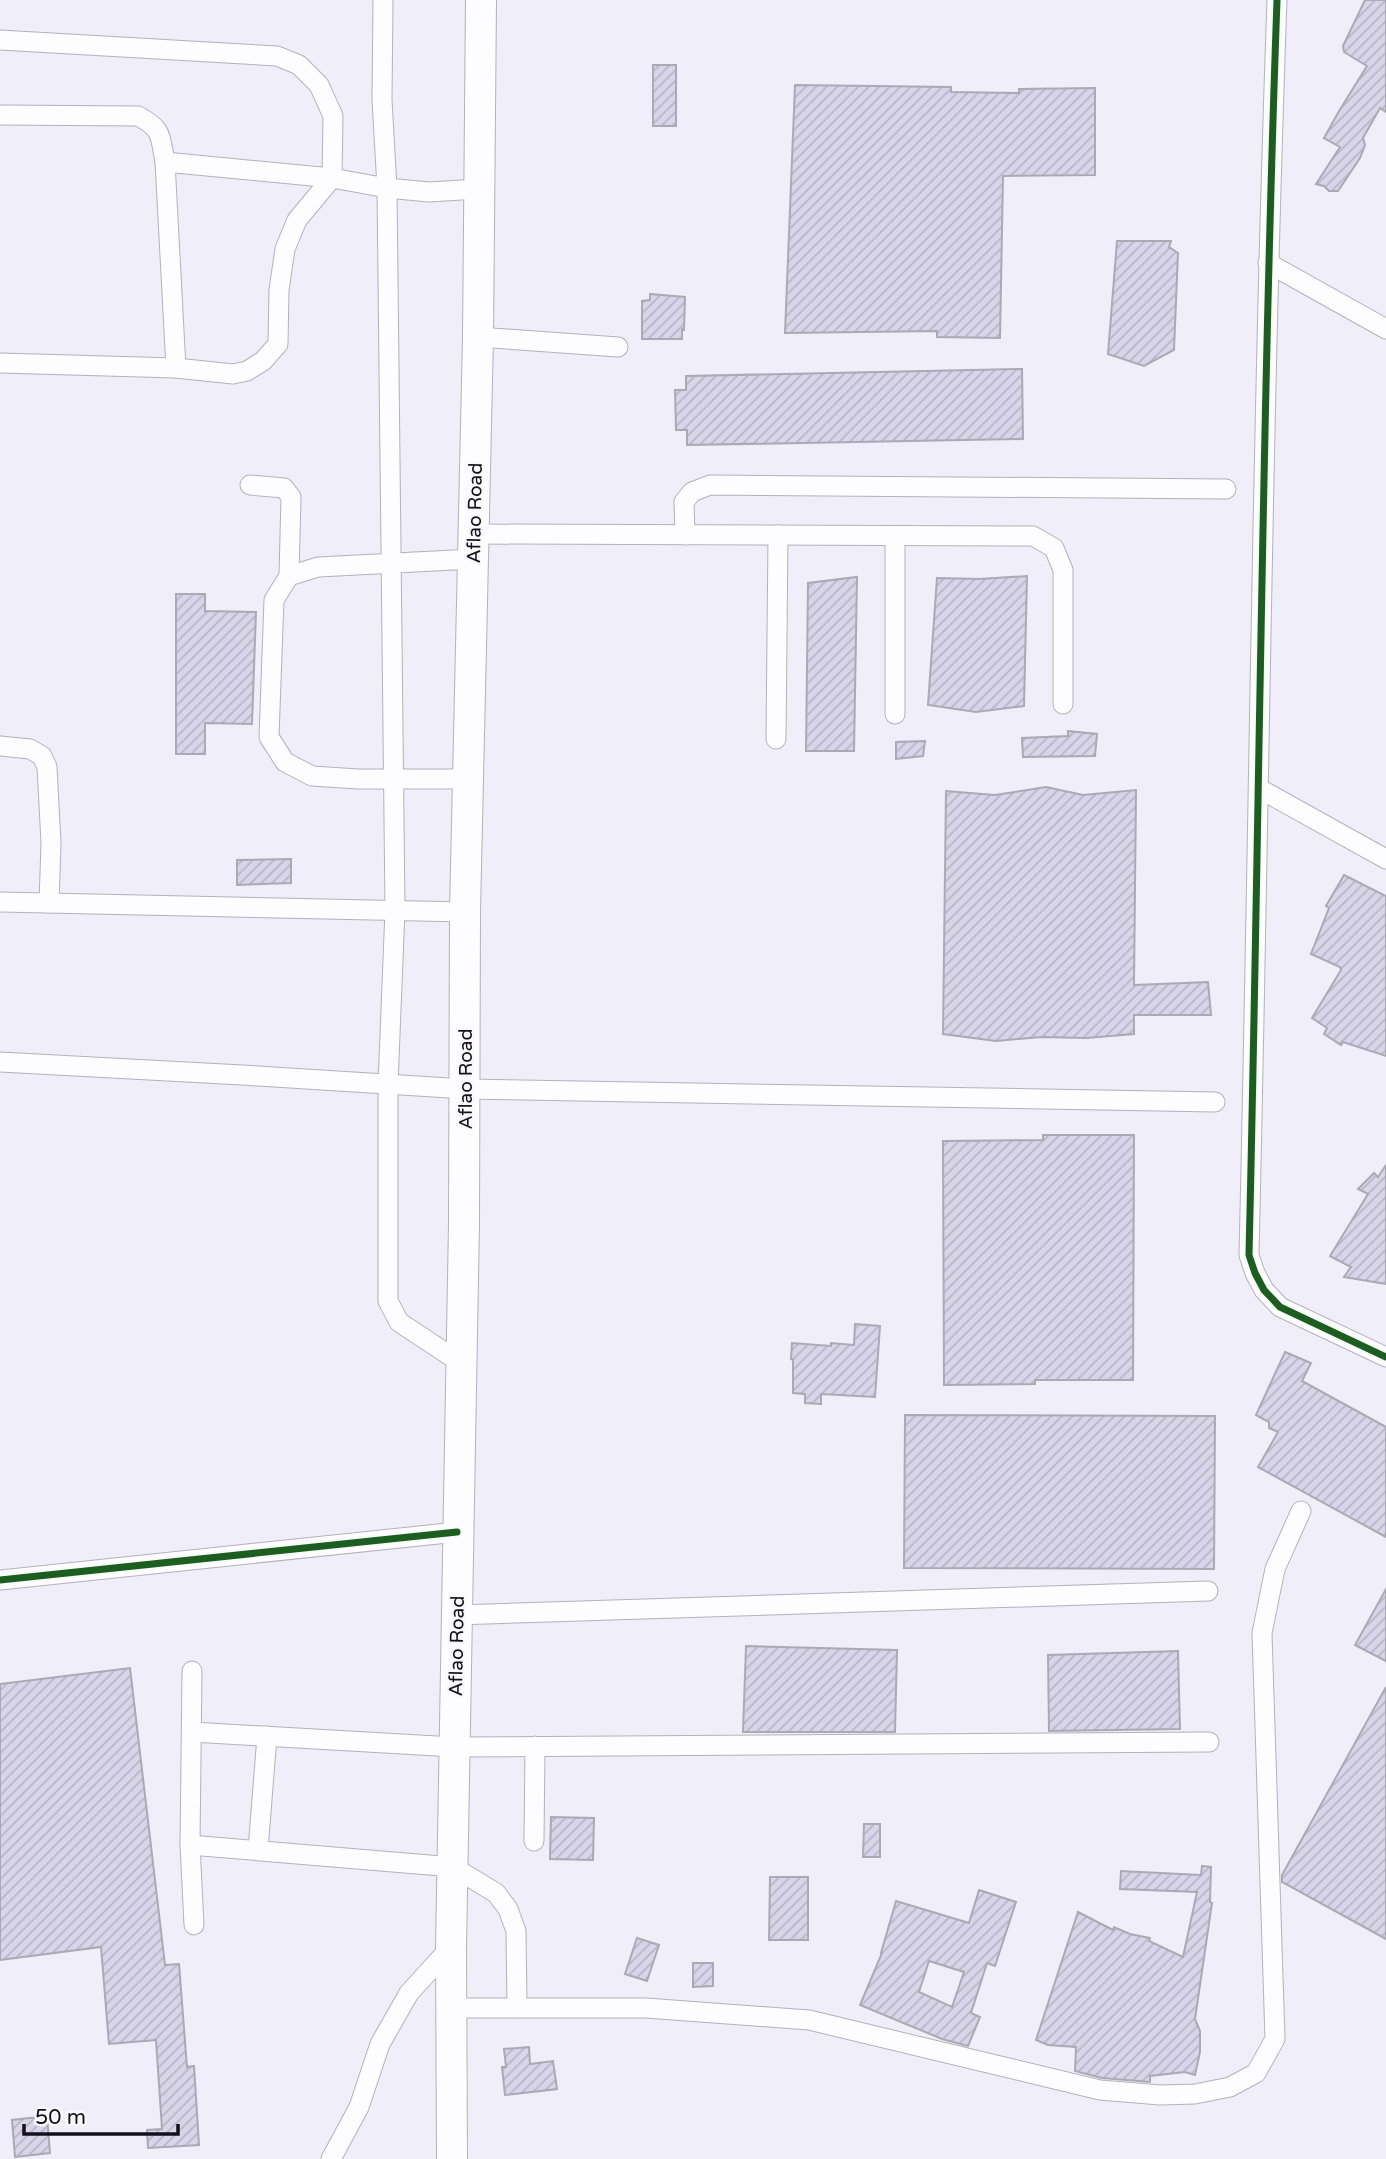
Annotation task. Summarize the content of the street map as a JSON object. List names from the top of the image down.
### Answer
{
  "streets": {
    "highway": ["Aflao Road"]
  },
  "scale_bar": "50 m"
}
